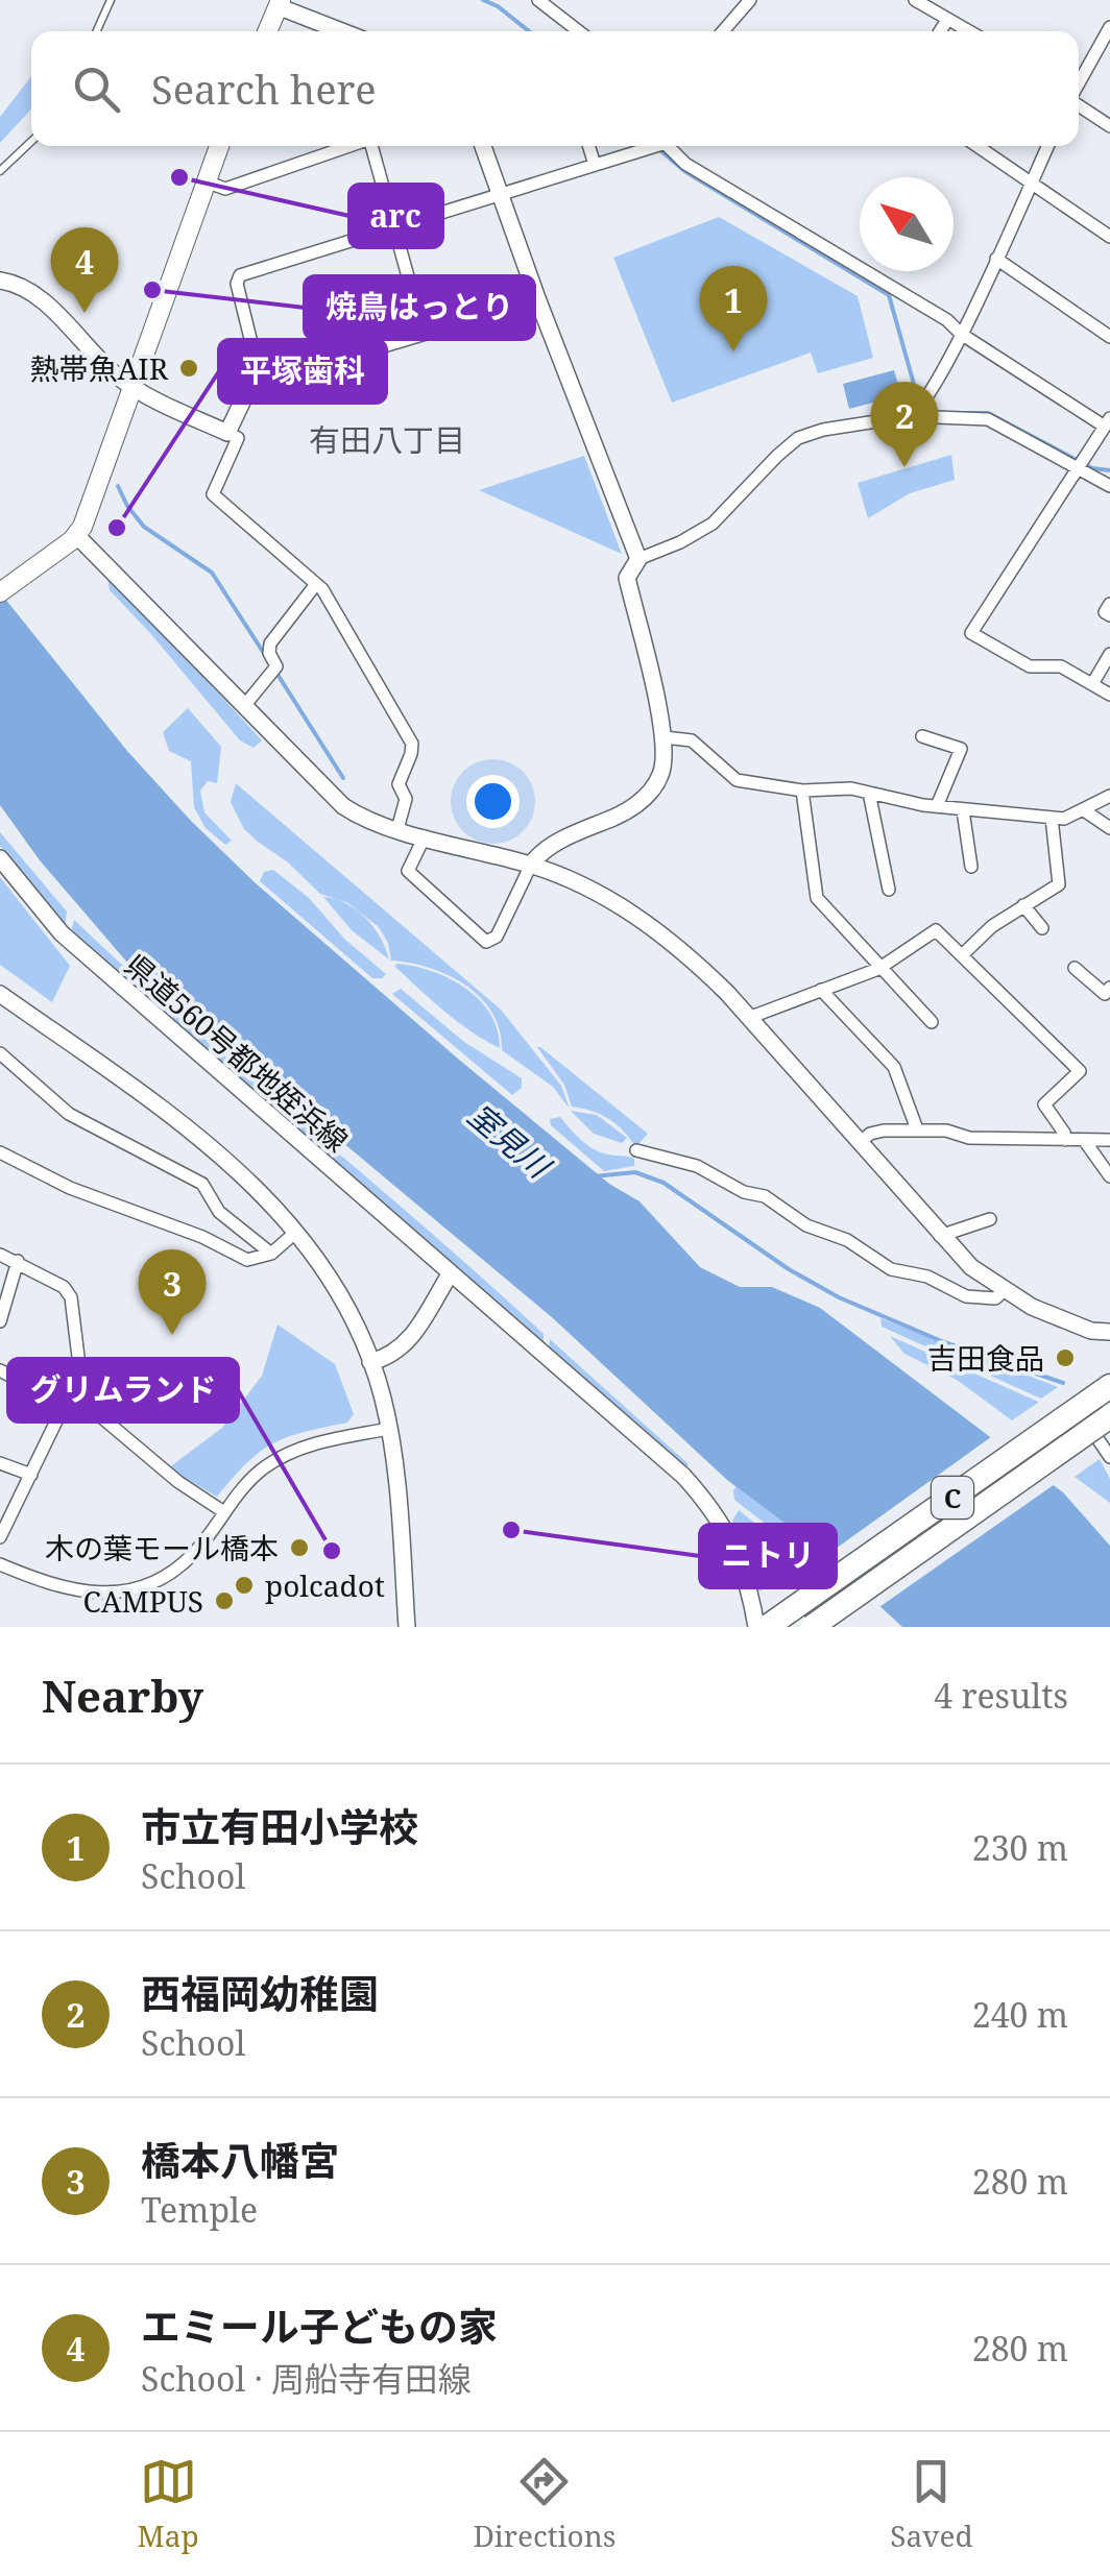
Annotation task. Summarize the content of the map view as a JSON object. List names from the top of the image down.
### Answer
{
  "streets": {
    "highway": ["C"],
    "street": ["県道560号都地姪浜線"]
  },
  "districts": ["有田八丁目"],
  "water": ["室見川"],
  "places": [
    "arc",
    "焼鳥はっとり",
    "熱帯魚AIR",
    "平塚歯科",
    "吉田食品",
    "ニトリ",
    "木の葉モール橋本",
    "グリムランド",
    "polcadot",
    "CAMPUS"
  ],
  "north": "top left",
  "page": {
    "search": "Search here",
    "pins": [
      "4",
      "1",
      "2",
      "3"
    ],
    "heading": ["Nearby", "4 results"],
    "list": [
      {
        "mark": "1",
        "name": "市立有田小学校",
        "note": "School",
        "value": "230 m"
      },
      {
        "mark": "2",
        "name": "西福岡幼稚園",
        "note": "School",
        "value": "240 m"
      },
      {
        "mark": "3",
        "name": "橋本八幡宮",
        "note": "Temple",
        "value": "280 m"
      },
      {
        "mark": "4",
        "name": "エミール子どもの家",
        "note": "School · 周船寺有田線",
        "value": "280 m"
      }
    ],
    "nav": ["Map", "Directions", "Saved"]
  }
}
